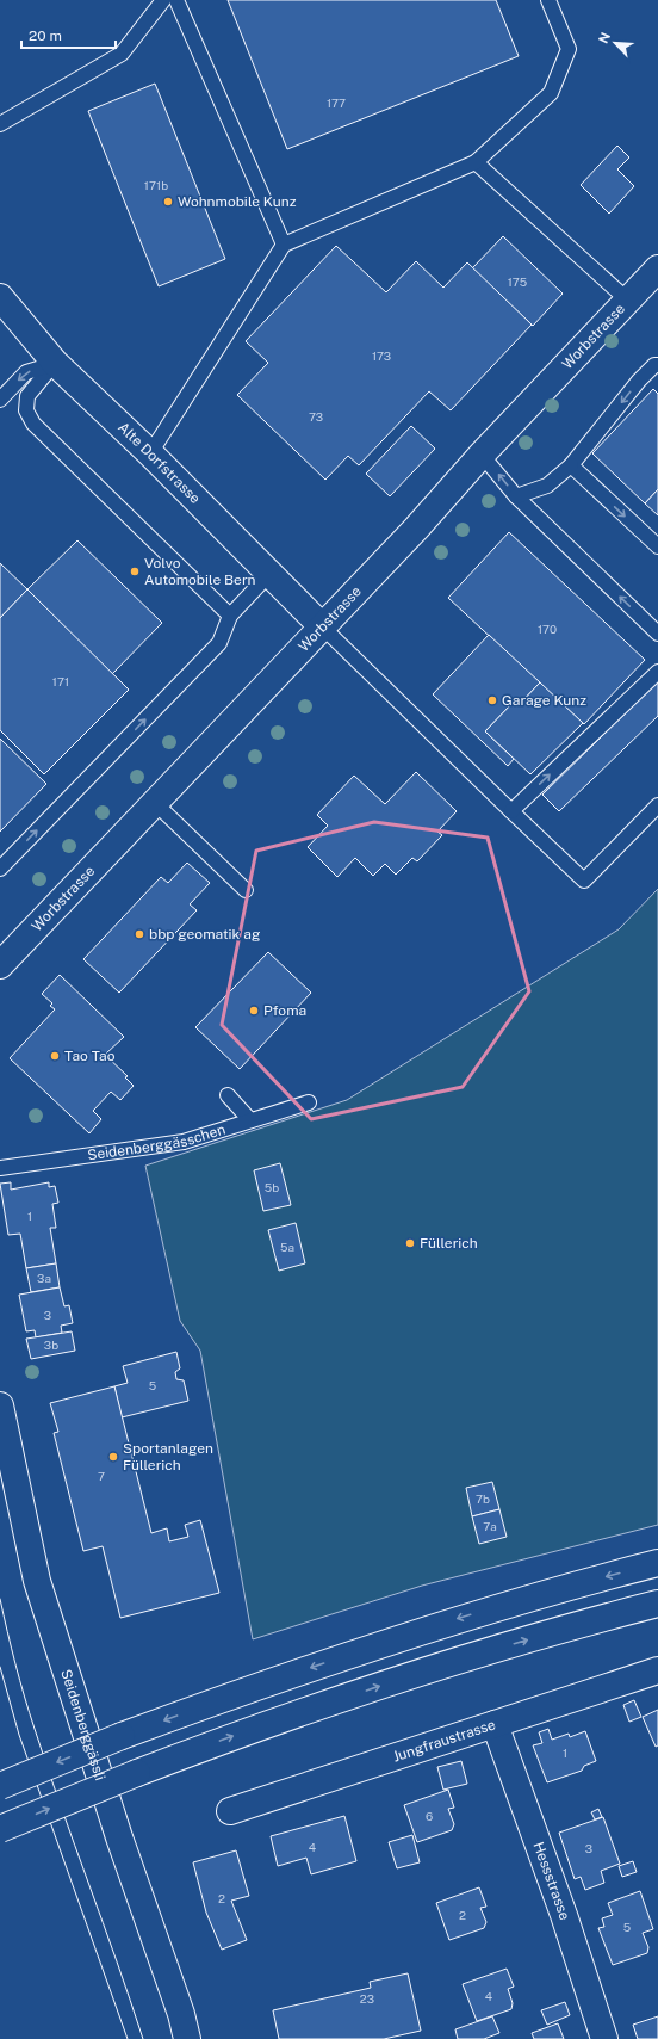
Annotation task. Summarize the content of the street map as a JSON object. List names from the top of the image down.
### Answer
{
  "streets": {
    "main road": [
      "Worbstrasse",
      "Alte Dorfstrasse",
      "Seidenberggässli",
      "Jungfraustrasse",
      "Hessstrasse"
    ],
    "lane": ["Seidenberggässchen"]
  },
  "crossings": [
    ["Worbstrasse", "Alte Dorfstrasse"],
    ["Jungfraustrasse", "Hessstrasse"]
  ],
  "places": [
    "Wohnmobile Kunz",
    "Volvo Automobile Bern",
    "Garage Kunz",
    "bbp geomatik ag",
    "Pfoma",
    "Tao Tao",
    "Füllerich",
    "Sportanlagen Füllerich"
  ],
  "house_numbers": [
    "177",
    "171b",
    "175",
    "173",
    "73",
    "170",
    "171",
    "5b",
    "1",
    "5a",
    "3a",
    "3",
    "3b",
    "5",
    "7",
    "7b",
    "7a",
    "1",
    "6",
    "4",
    "3",
    "2",
    "2",
    "5",
    "4",
    "23"
  ],
  "scale_bar": "20 m",
  "north": "top left"
}
